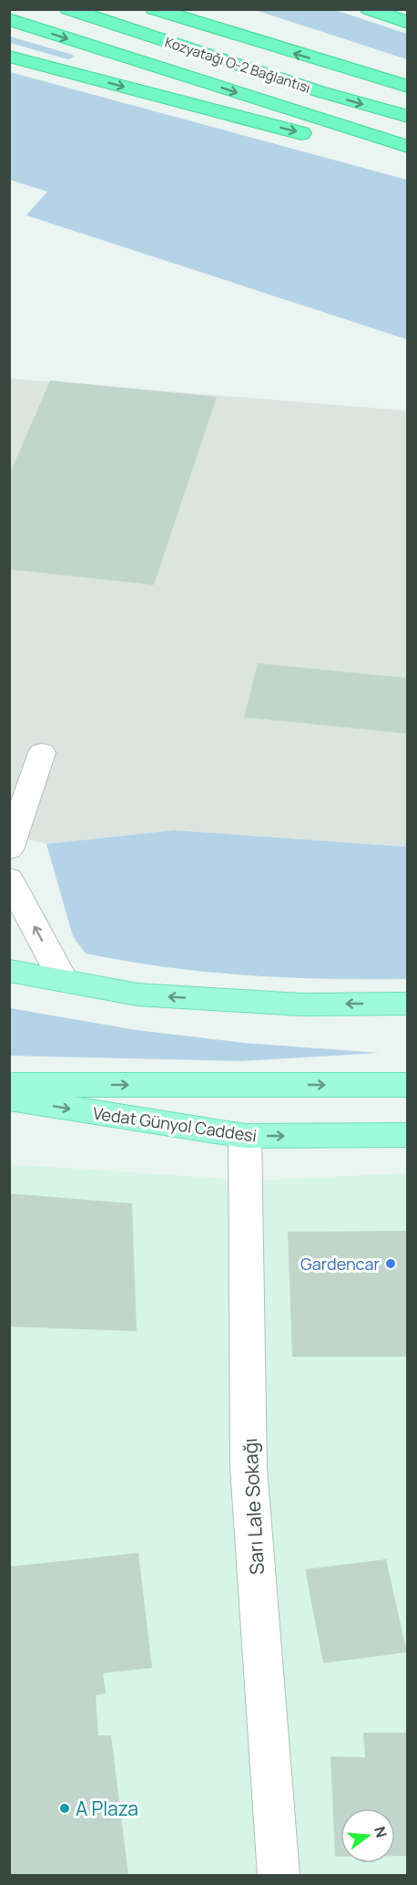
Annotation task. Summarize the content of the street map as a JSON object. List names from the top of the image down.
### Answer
{
  "streets": {
    "highway": ["Kozyatağı O-2 Bağlantısı"],
    "main road": ["Vedat Günyol Caddesi"],
    "street": ["Sarı Lale Sokağı"]
  },
  "crossings": [
    ["Vedat Günyol Caddesi", "Sarı Lale Sokağı"]
  ],
  "places": ["Gardencar", "A Plaza"],
  "north": "right"
}
